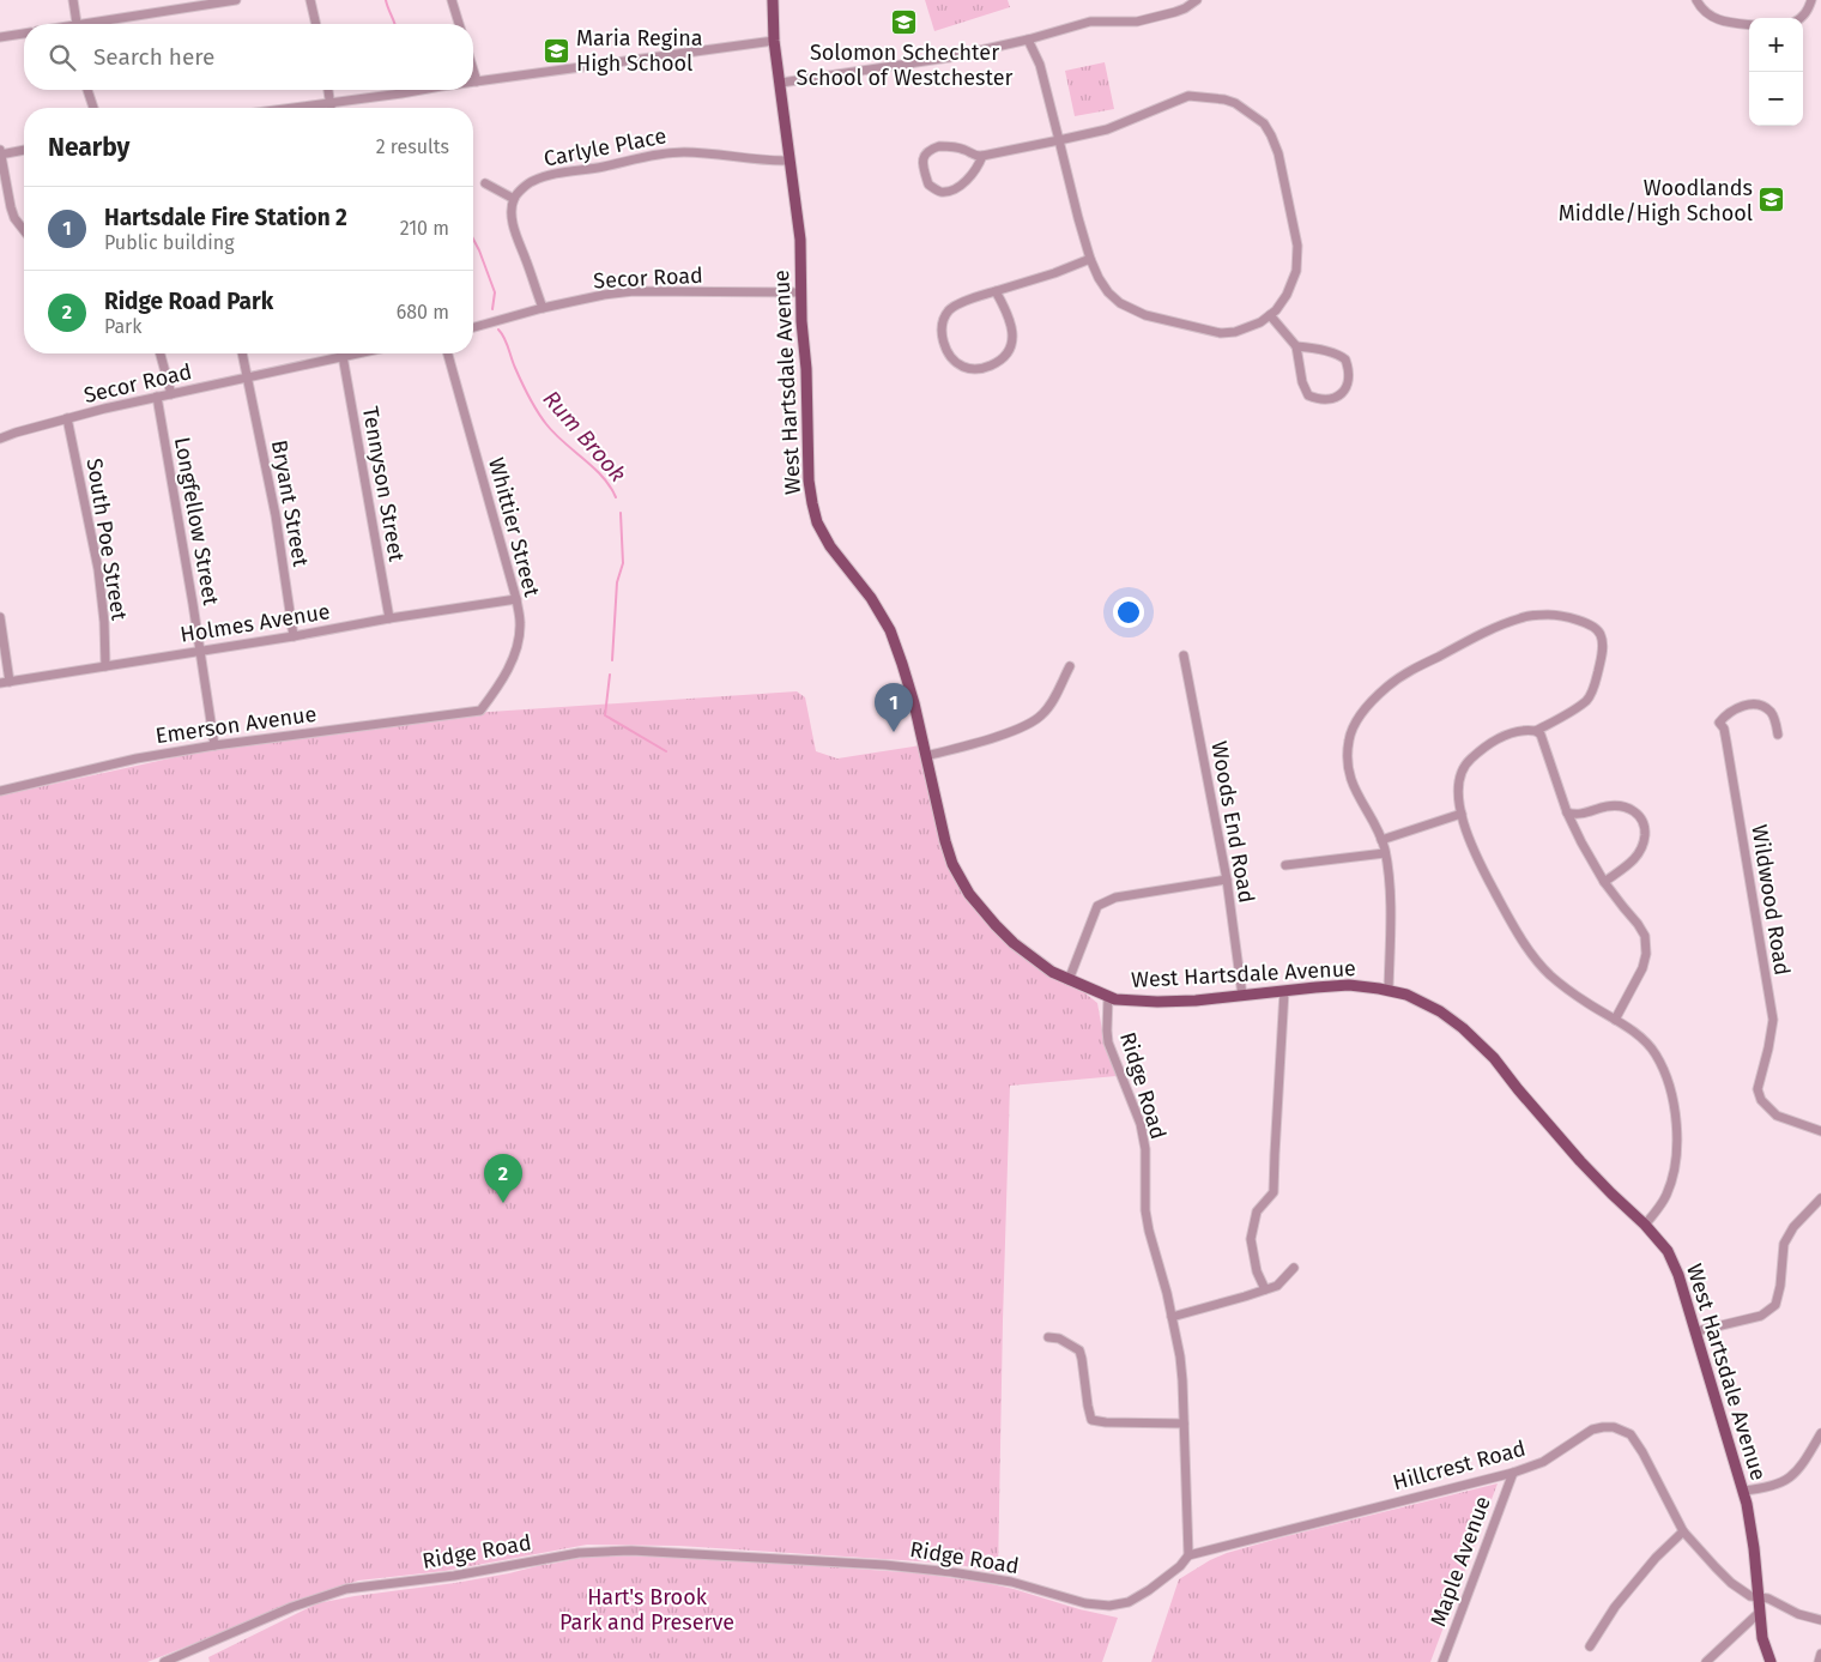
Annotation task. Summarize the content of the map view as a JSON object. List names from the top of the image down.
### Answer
{
  "streets": {
    "main road": ["West Hartsdale Avenue"],
    "street": [
      "Carlyle Place",
      "Secor Road",
      "Tennyson Street",
      "Bryant Street",
      "Longfellow Street",
      "Whittier Street",
      "South Poe Street",
      "Holmes Avenue",
      "Emerson Avenue",
      "Woods End Road",
      "Wildwood Road",
      "Ridge Road",
      "Hillcrest Road",
      "Maple Avenue"
    ]
  },
  "crossings": [
    ["Carlyle Place", "West Hartsdale Avenue"],
    ["Secor Road", "West Hartsdale Avenue"],
    ["Secor Road", "Tennyson Street"],
    ["Secor Road", "Bryant Street"],
    ["Secor Road", "Longfellow Street"],
    ["Secor Road", "South Poe Street"],
    ["West Hartsdale Avenue", "Woods End Road"],
    ["West Hartsdale Avenue", "Ridge Road"],
    ["West Hartsdale Avenue", "Hillcrest Road"],
    ["Tennyson Street", "Holmes Avenue"],
    ["Bryant Street", "Holmes Avenue"],
    ["Longfellow Street", "Holmes Avenue"],
    ["Longfellow Street", "Emerson Avenue"],
    ["Whittier Street", "Holmes Avenue"],
    ["Whittier Street", "Emerson Avenue"],
    ["South Poe Street", "Holmes Avenue"],
    ["Ridge Road", "Hillcrest Road"],
    ["Hillcrest Road", "Maple Avenue"]
  ],
  "water": ["Rum Brook"],
  "parks": ["Hart's Brook Park and Preserve"],
  "places": {
    "school or university": ["Solomon Schechter School of Westchester", "Maria Regina High School", "Woodlands Middle/High School"]
  },
  "page": {
    "map_buttons": ["+", "−"],
    "search": "Search here",
    "heading": ["Nearby", "2 results"],
    "list": [
      {
        "mark": "1",
        "name": "Hartsdale Fire Station 2",
        "note": "Public building",
        "value": "210 m"
      },
      {
        "mark": "2",
        "name": "Ridge Road Park",
        "note": "Park",
        "value": "680 m"
      }
    ],
    "pins": ["1", "2"]
  }
}
